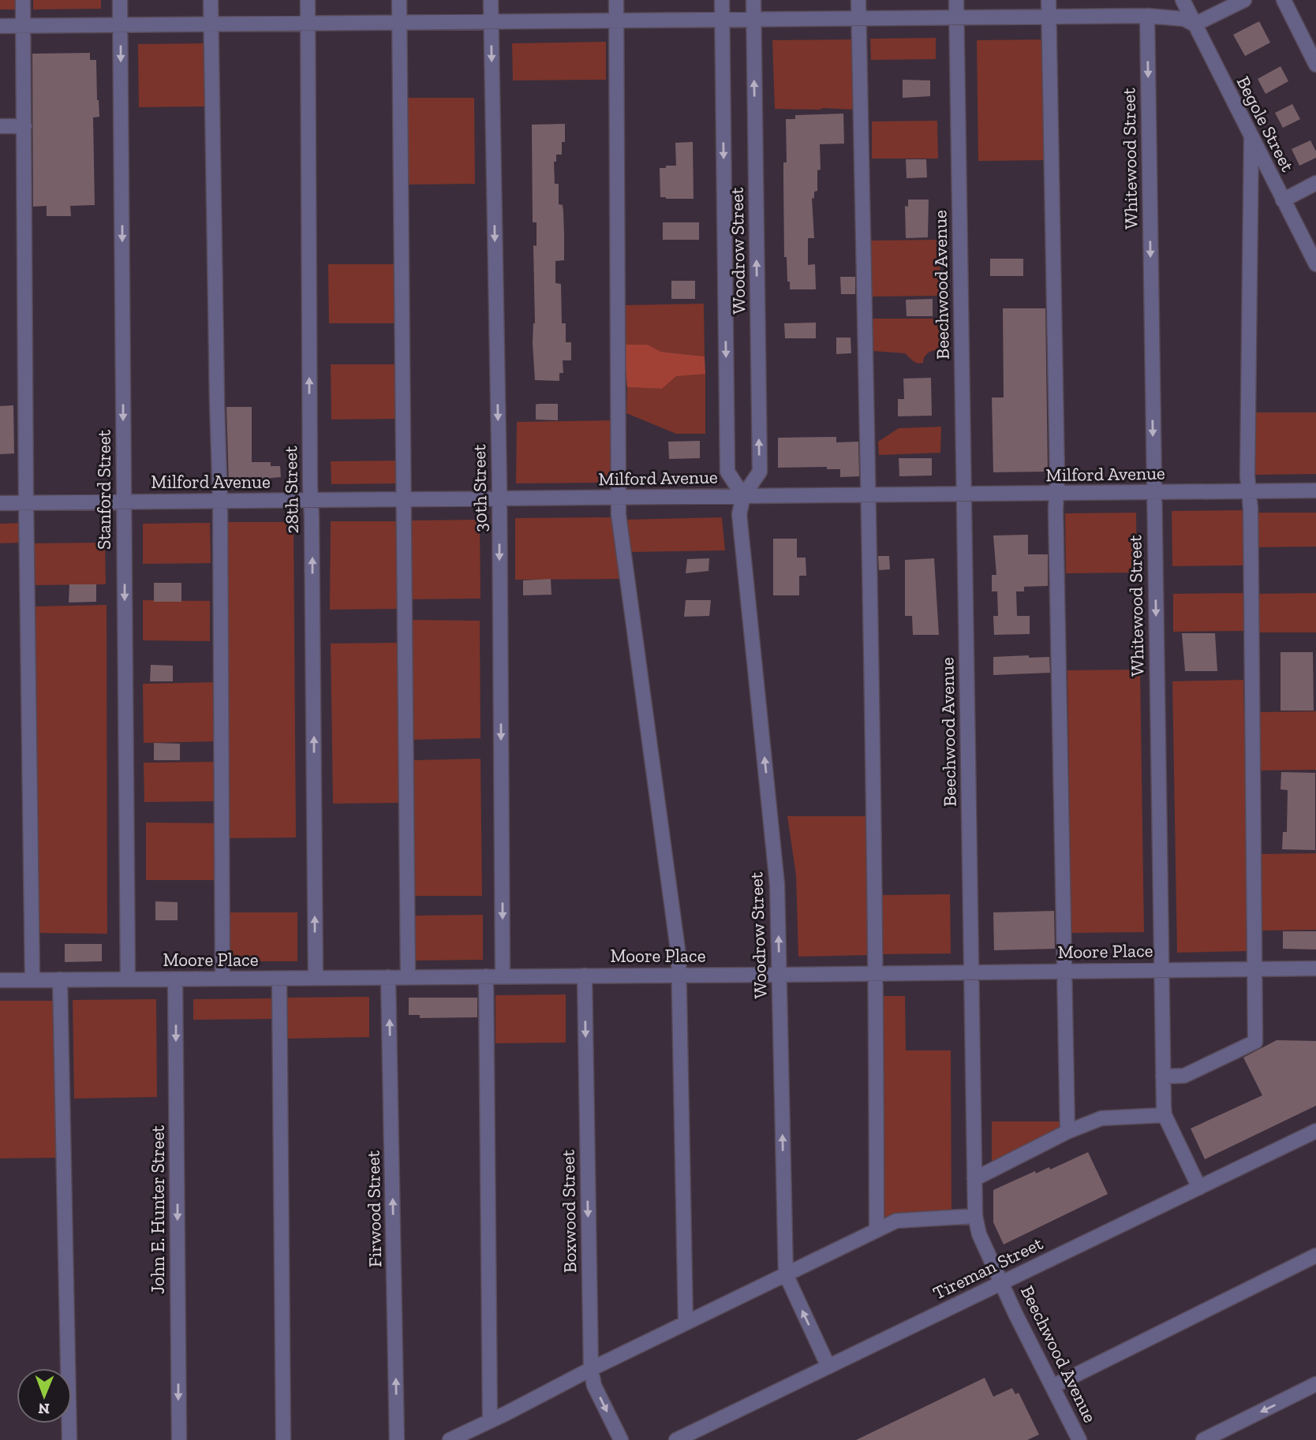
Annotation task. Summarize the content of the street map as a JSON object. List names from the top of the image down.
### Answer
{
  "streets": {
    "street": [
      "Begole Street",
      "Whitewood Street",
      "Woodrow Street",
      "Beechwood Avenue",
      "Milford Avenue",
      "30th Street",
      "Stanford Street",
      "28th Street",
      "Moore Place",
      "Firwood Street",
      "John E. Hunter Street",
      "Boxwood Street",
      "Tireman Street"
    ]
  },
  "crossings": [
    ["Whitewood Street", "Milford Avenue"],
    ["Whitewood Street", "Moore Place"],
    ["Whitewood Street", "Tireman Street"],
    ["Woodrow Street", "Milford Avenue"],
    ["Woodrow Street", "Moore Place"],
    ["Woodrow Street", "Tireman Street"],
    ["Beechwood Avenue", "Milford Avenue"],
    ["Beechwood Avenue", "Moore Place"],
    ["Beechwood Avenue", "Tireman Street"],
    ["Milford Avenue", "30th Street"],
    ["Milford Avenue", "Stanford Street"],
    ["Milford Avenue", "28th Street"],
    ["30th Street", "Moore Place"],
    ["Stanford Street", "Moore Place"],
    ["28th Street", "Moore Place"],
    ["Moore Place", "Firwood Street"],
    ["Moore Place", "John E. Hunter Street"],
    ["Moore Place", "Boxwood Street"]
  ],
  "north": "bottom"
}
